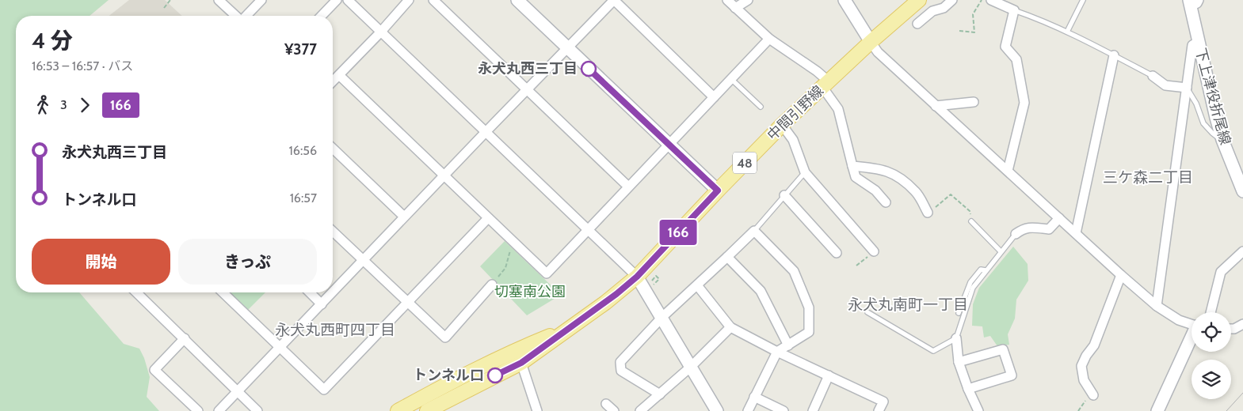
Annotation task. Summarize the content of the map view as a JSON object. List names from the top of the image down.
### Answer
{
  "streets": {
    "main road": ["中間引野線", "48"],
    "street": ["下上津役折尾線"]
  },
  "districts": ["三ケ森二丁目", "永犬丸南町一丁目", "永犬丸西町四丁目"],
  "parks": ["切塞南公園"],
  "places": ["永犬丸西三丁目", "トンネル口"],
  "lines": ["bus line 166"],
  "page": {
    "on_map": "166",
    "heading": ["4 分", "16:53 – 16:57 · バス", "¥377"],
    "legs": ["3", "166"],
    "list": [
      {
        "name": "永犬丸西三丁目",
        "value": "16:56"
      },
      {
        "name": "トンネル口",
        "value": "16:57"
      }
    ],
    "buttons": ["開始", "きっぷ"]
  }
}
